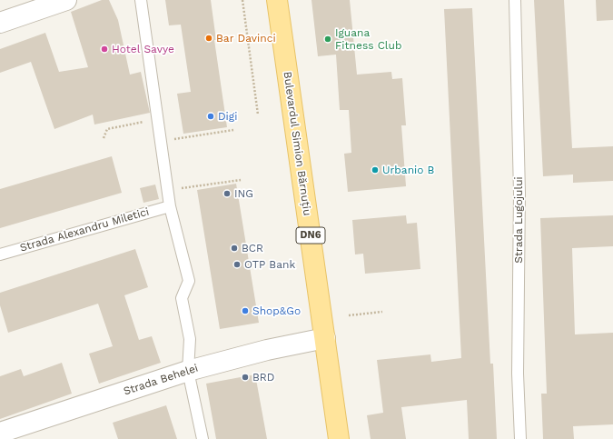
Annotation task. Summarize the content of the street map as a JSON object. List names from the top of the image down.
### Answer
{
  "streets": {
    "main road": ["Bulevardul Simion Bărnuțiu", "DN6"],
    "street": ["Strada Behelei"],
    "lane": ["Strada Lugojului", "Strada Alexandru Miletici"]
  },
  "crossings": [
    ["Bulevardul Simion Bărnuțiu", "Strada Behelei"]
  ],
  "places": [
    "Bar Davinci",
    "Iguana Fitness Club",
    "Hotel Savye",
    "Digi",
    "Urbanio B",
    "ING",
    "BCR",
    "OTP Bank",
    "Shop&Go",
    "BRD"
  ]
}
